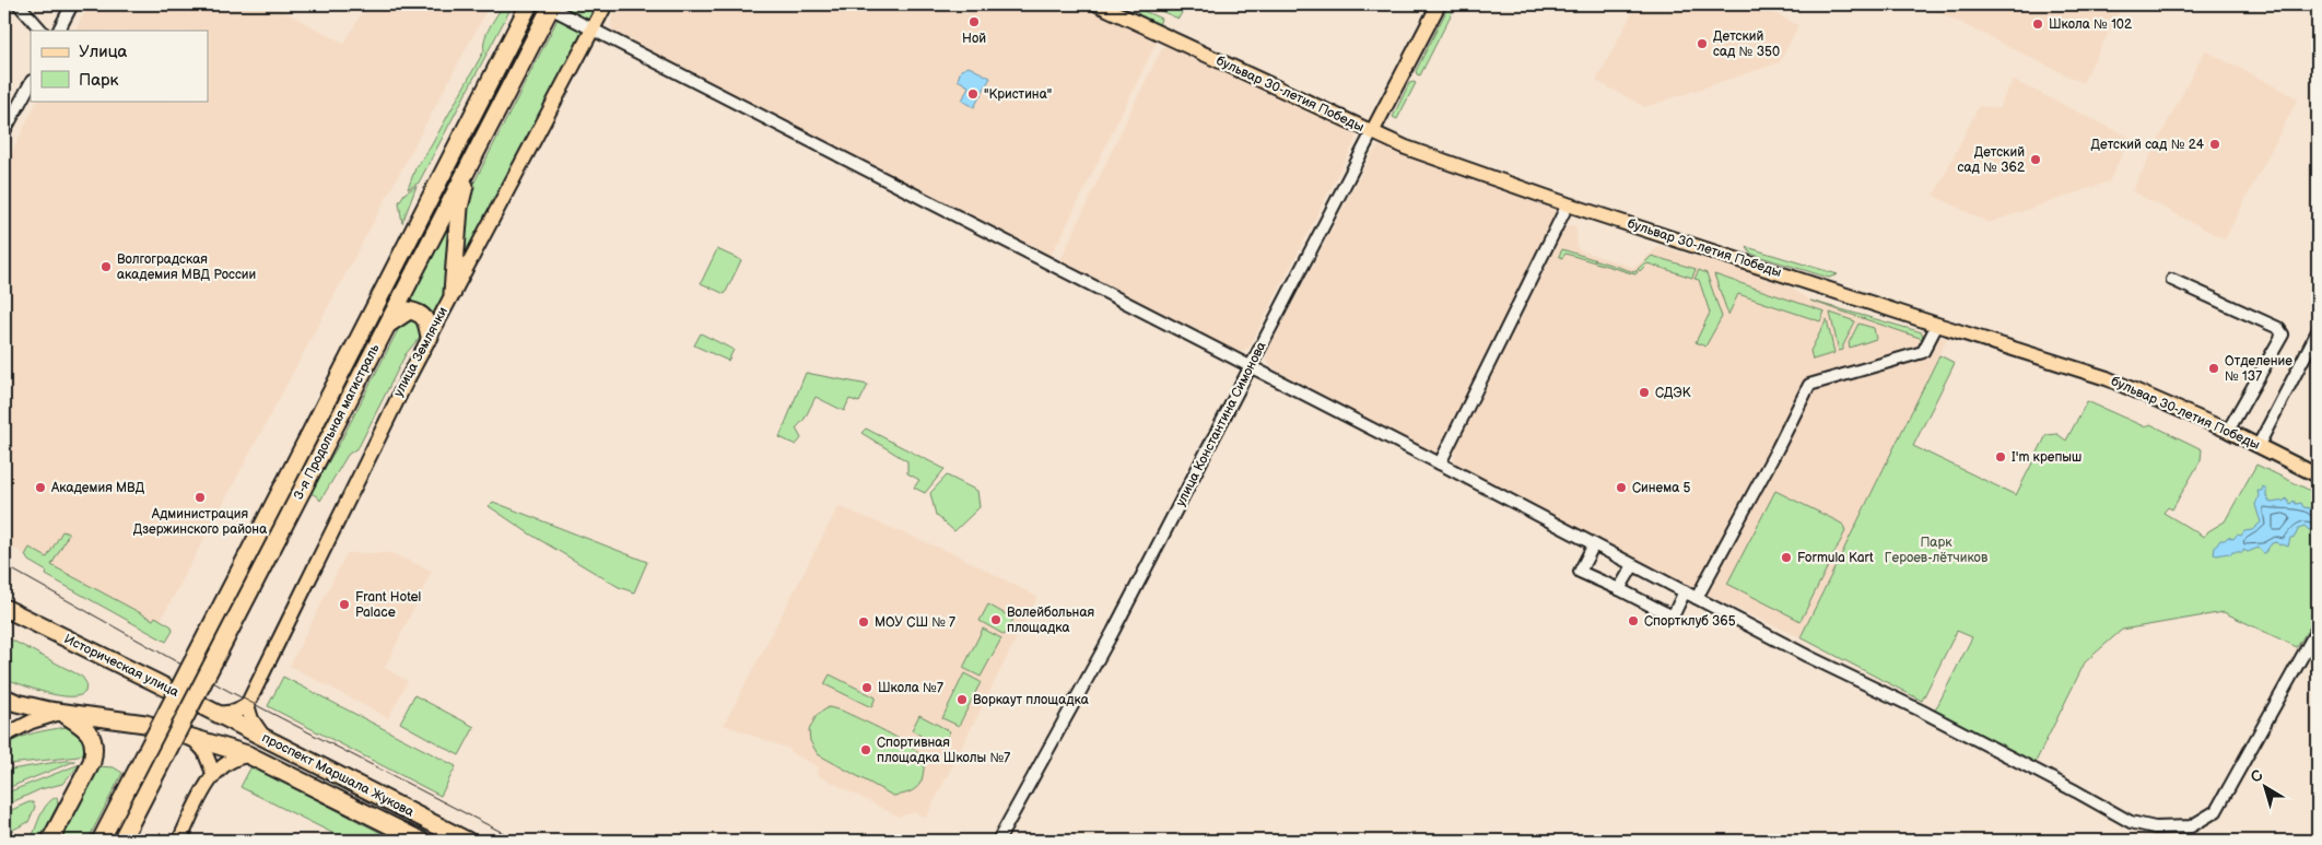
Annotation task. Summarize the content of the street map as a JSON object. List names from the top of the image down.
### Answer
{
  "streets": {
    "highway": ["3-я Продольная магистраль", "Историческая улица", "проспект Маршала Жукова"],
    "main road": ["бульвар 30-летия Победы", "улица Землячки", "улица Константина Симонова"]
  },
  "crossings": [
    ["бульвар 30-летия Победы", "улица Константина Симонова"],
    ["Историческая улица", "проспект Маршала Жукова"]
  ],
  "parks": ["Парк Героев-лётчиков"],
  "places": [
    "Ной",
    "Школа № 102",
    "Детский сад № 350",
    "\"Кристина\"",
    "Детский сад № 24",
    "Детский сад № 362",
    "Волгоградская академия МВД России",
    "Отделение № 137",
    "СДЭК",
    "I'm крепыш",
    "Академия МВД",
    "Синема 5",
    "Администрация Дзержинского района",
    "Formula Kart",
    "Frant Hotel Palace",
    "Волейбольная площадка",
    "Спортклуб 365",
    "МОУ СШ № 7",
    "Школа №7",
    "Воркаут площадка",
    "Спортивная площадка Школы №7"
  ],
  "legend": ["Улица", "Парк"],
  "north": "top left"
}
